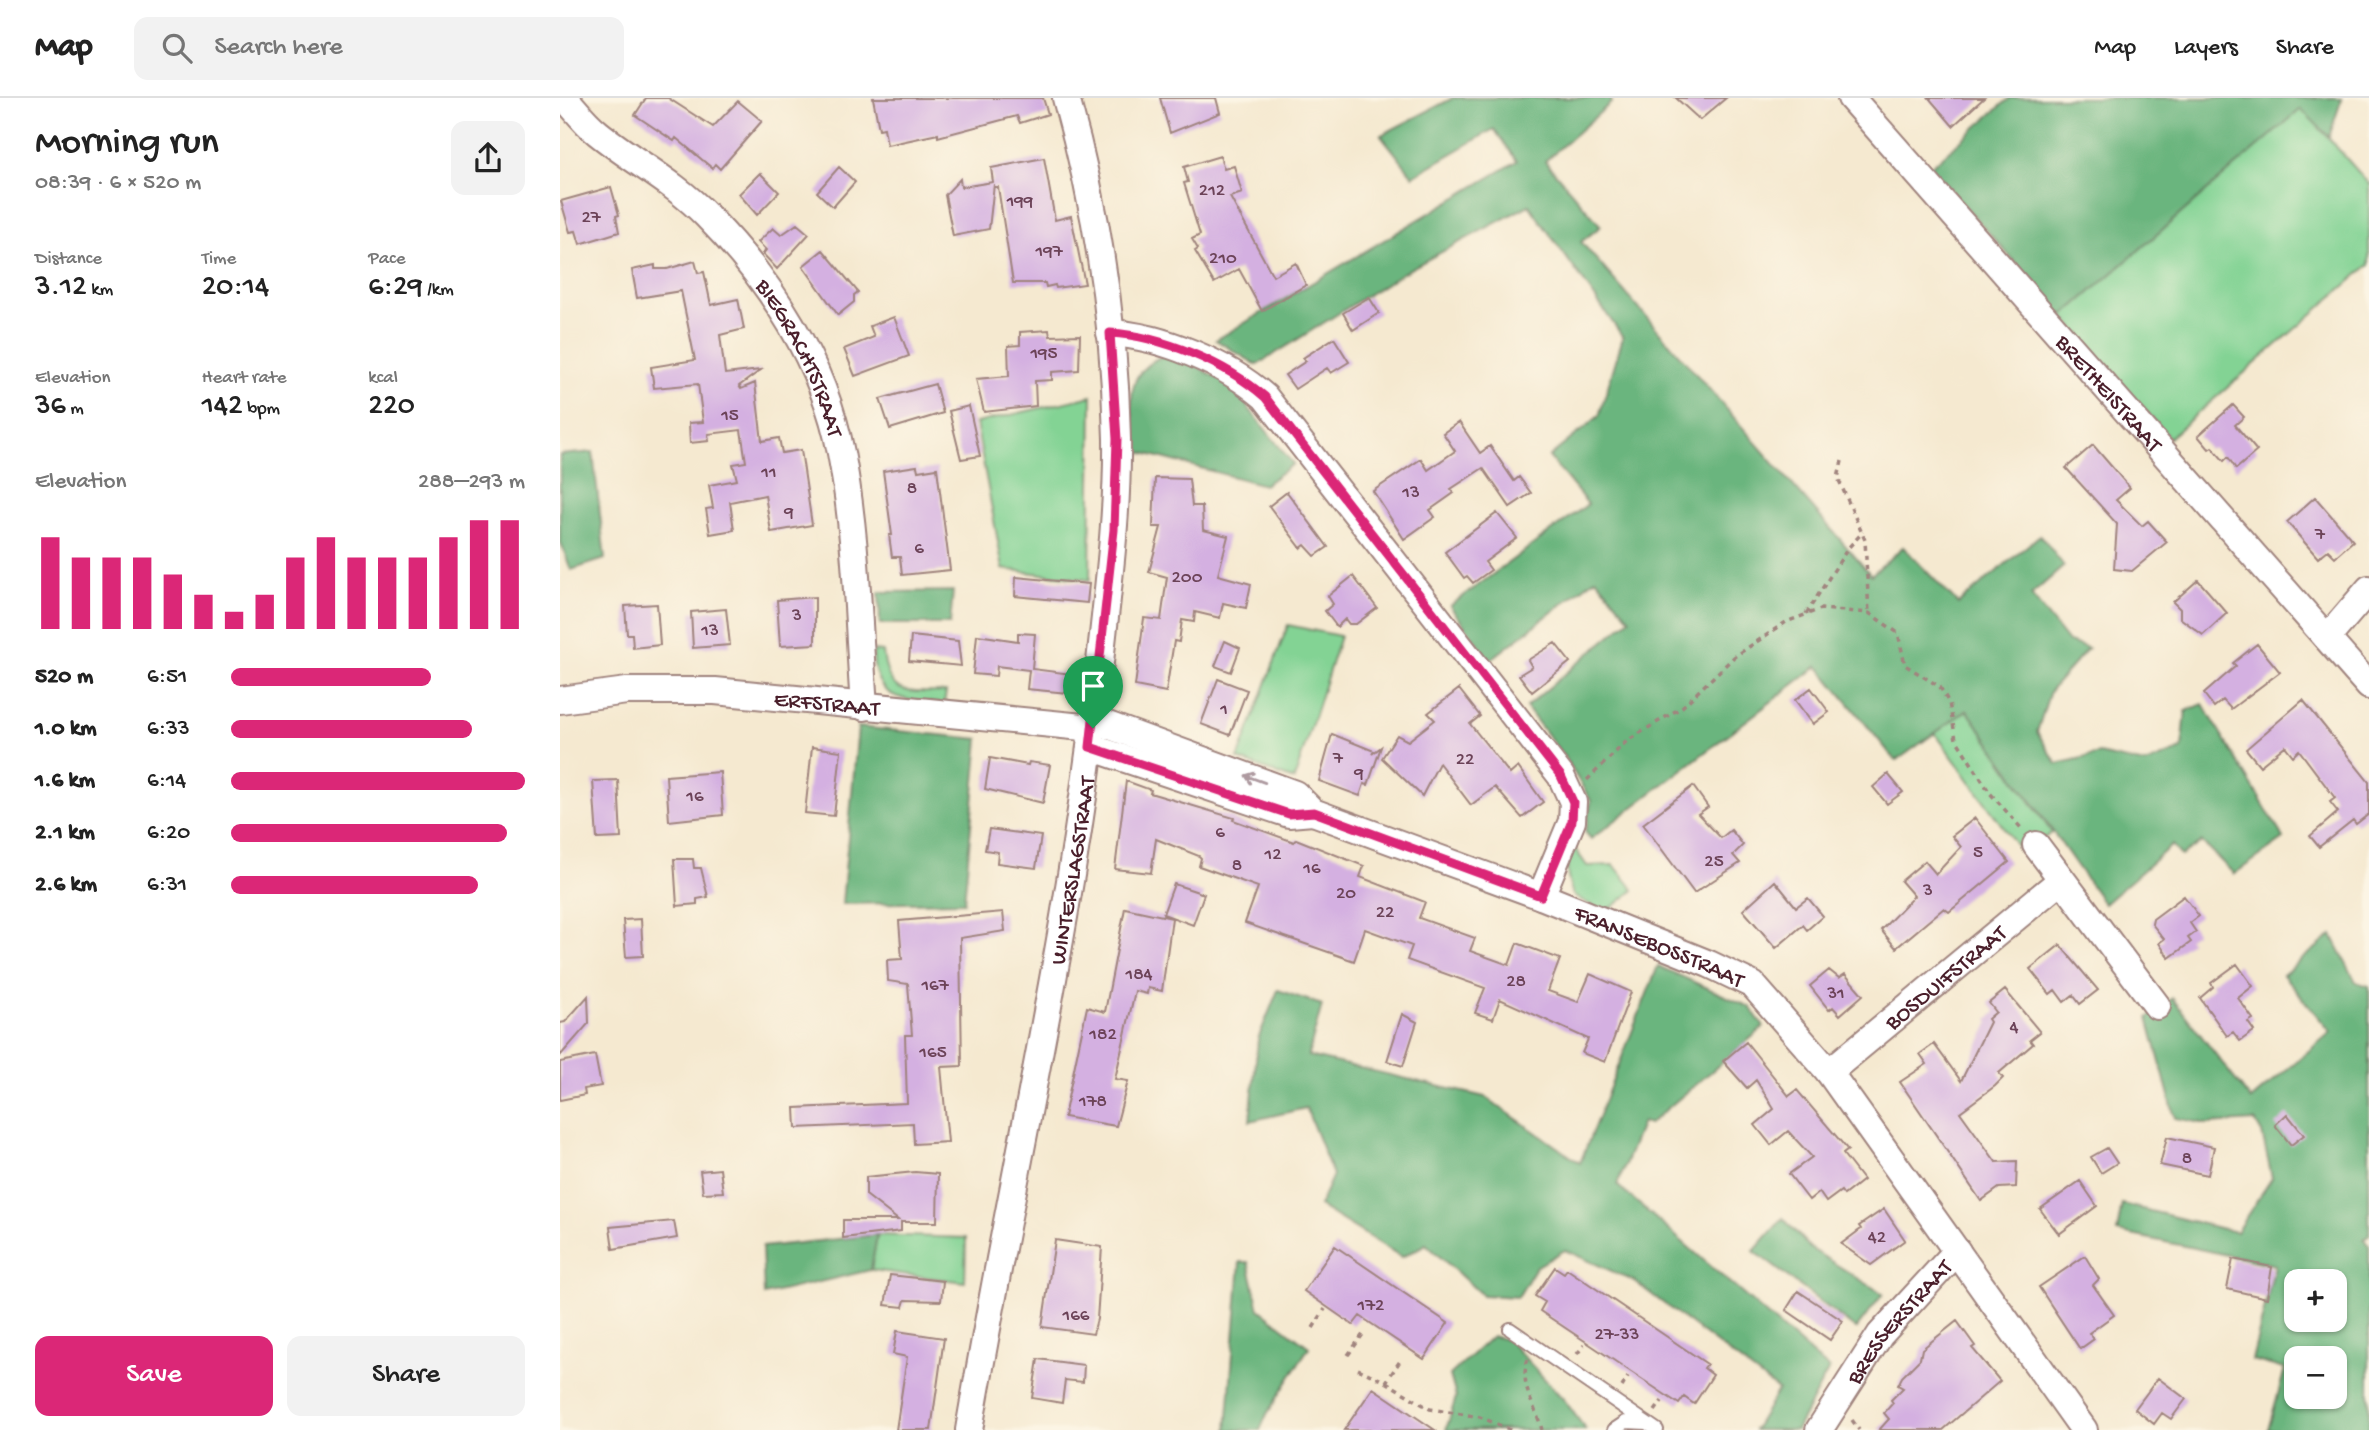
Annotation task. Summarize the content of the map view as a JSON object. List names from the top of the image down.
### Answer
{
  "streets": {
    "street": [
      "BIEGRACHTSTRAAT",
      "BRETHEISTRAAT",
      "ERFSTRAAT",
      "WINTERSLAGSTRAAT",
      "FRANSEBOSSTRAAT",
      "BOSDUIFSTRAAT",
      "BRESSERSTRAAT"
    ]
  },
  "crossings": [
    ["BIEGRACHTSTRAAT", "ERFSTRAAT"],
    ["ERFSTRAAT", "WINTERSLAGSTRAAT"],
    ["ERFSTRAAT", "FRANSEBOSSTRAAT"],
    ["FRANSEBOSSTRAAT", "BOSDUIFSTRAAT"],
    ["FRANSEBOSSTRAAT", "BRESSERSTRAAT"]
  ],
  "house_numbers": [
    "212",
    "199",
    "27",
    "197",
    "210",
    "195",
    "15",
    "11",
    "8",
    "13",
    "9",
    "7",
    "6",
    "200",
    "3",
    "13",
    "1",
    "7",
    "22",
    "9",
    "16",
    "6",
    "5",
    "12",
    "25",
    "8",
    "16",
    "3",
    "20",
    "22",
    "184",
    "28",
    "167",
    "31",
    "4",
    "182",
    "165",
    "178",
    "8",
    "42",
    "172",
    "166",
    "27-33"
  ],
  "page": {
    "header": "Map",
    "search": "Search here",
    "nav": ["Map", "Layers", "Share"],
    "heading": ["Morning run", "08:39 · 6 × 520 m"],
    "stats": [
      ["Distance", "3.12 km"],
      ["Time", "20:14"],
      ["Pace", "6:29 /km"],
      ["Elevation", "36 m"],
      ["Heart rate", "142 bpm"],
      ["kcal", "220"]
    ],
    "chart": ["Elevation", "288–293 m"],
    "list": [
      {
        "name": "520 m",
        "note": "6:51"
      },
      {
        "name": "1.0 km",
        "note": "6:33"
      },
      {
        "name": "1.6 km",
        "note": "6:14"
      },
      {
        "name": "2.1 km",
        "note": "6:20"
      },
      {
        "name": "2.6 km",
        "note": "6:31"
      }
    ],
    "map_buttons": ["+", "−"],
    "buttons": ["Save", "Share"]
  }
}
